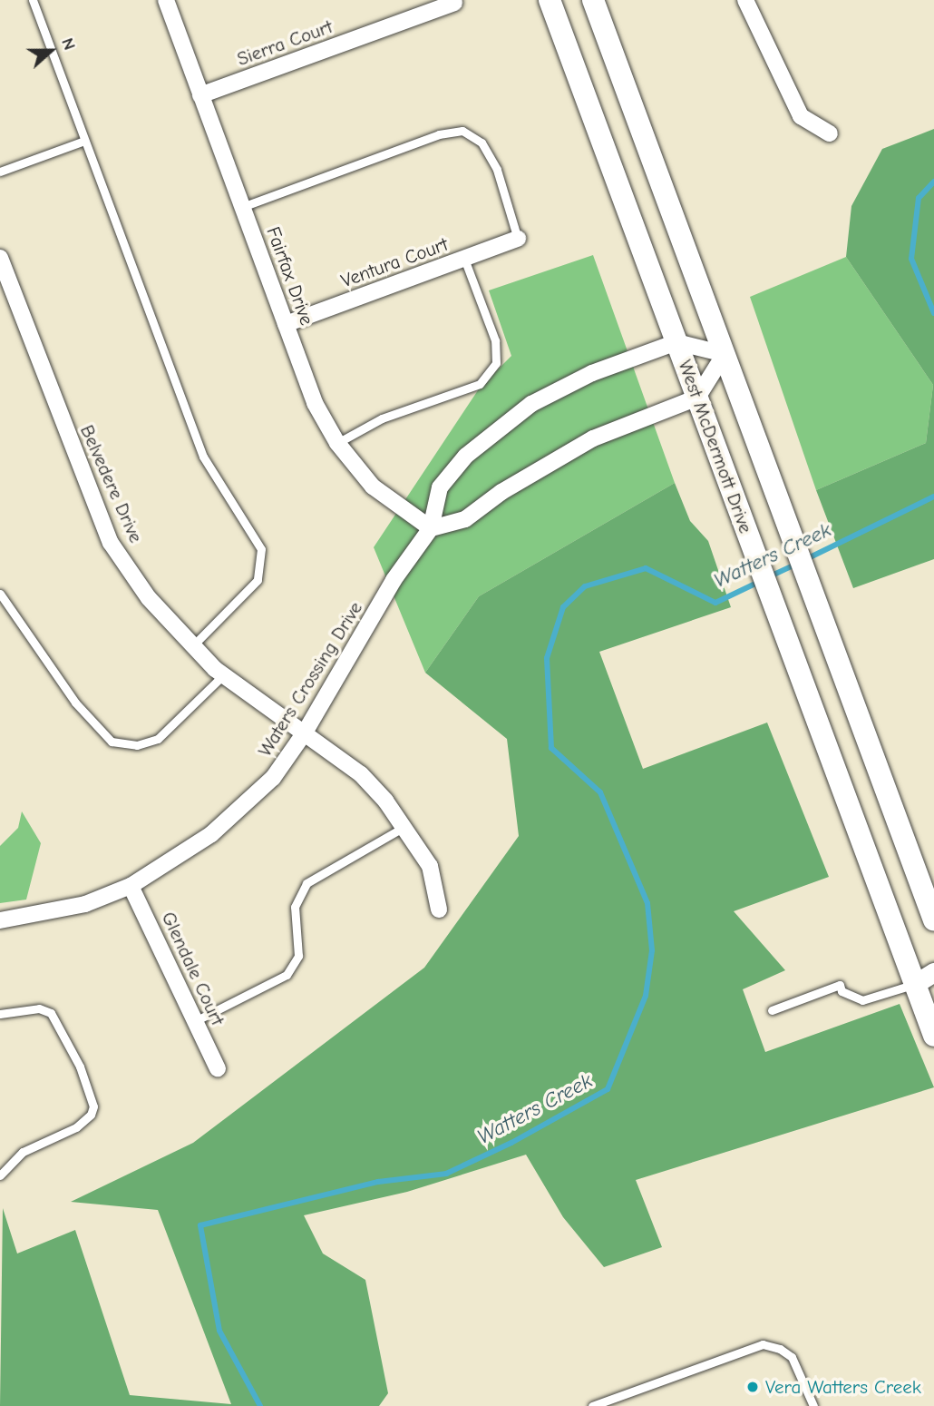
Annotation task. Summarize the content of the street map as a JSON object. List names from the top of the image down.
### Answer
{
  "streets": {
    "main road": ["West McDermott Drive"],
    "street": [
      "Sierra Court",
      "Ventura Court",
      "Fairfax Drive",
      "Belvedere Drive",
      "Waters Crossing Drive",
      "Glendale Court"
    ]
  },
  "crossings": [
    ["Sierra Court", "Fairfax Drive"],
    ["Ventura Court", "Fairfax Drive"],
    ["Fairfax Drive", "Waters Crossing Drive"],
    ["West McDermott Drive", "Waters Crossing Drive"],
    ["Belvedere Drive", "Waters Crossing Drive"],
    ["Waters Crossing Drive", "Glendale Court"]
  ],
  "water": ["Watters Creek"],
  "places": ["Vera Watters Creek"],
  "north": "right"
}
